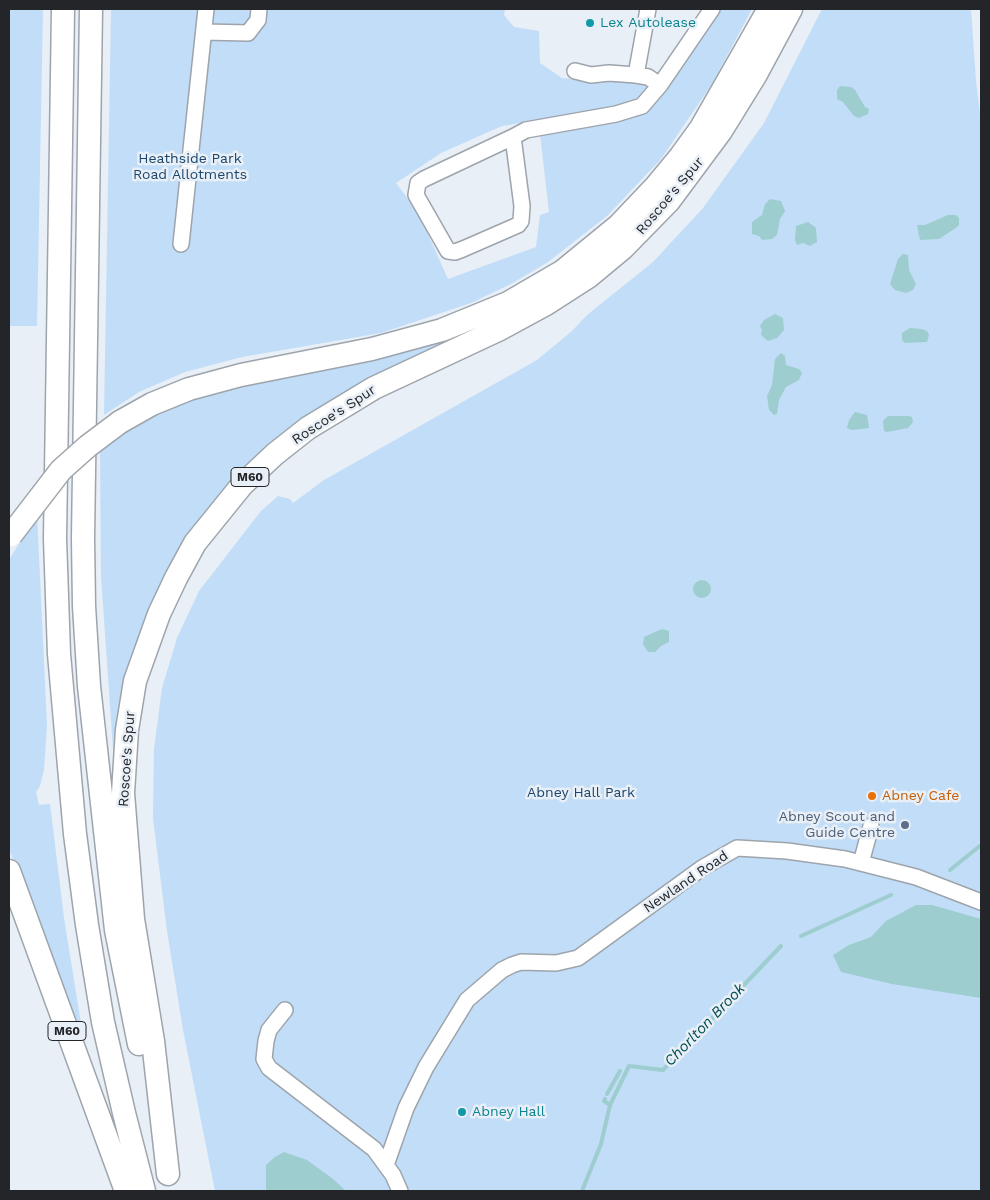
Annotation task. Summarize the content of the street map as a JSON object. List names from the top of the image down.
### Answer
{
  "streets": {
    "highway": ["Roscoe's Spur", "M60"],
    "street": ["Newland Road"]
  },
  "crossings": [
    ["Roscoe's Spur", "M60"]
  ],
  "water": ["Chorlton Brook"],
  "parks": ["Heathside Park Road Allotments", "Abney Hall Park"],
  "places": [
    "Lex Autolease",
    "Abney Cafe",
    "Abney Scout and Guide Centre",
    "Abney Hall"
  ]
}
